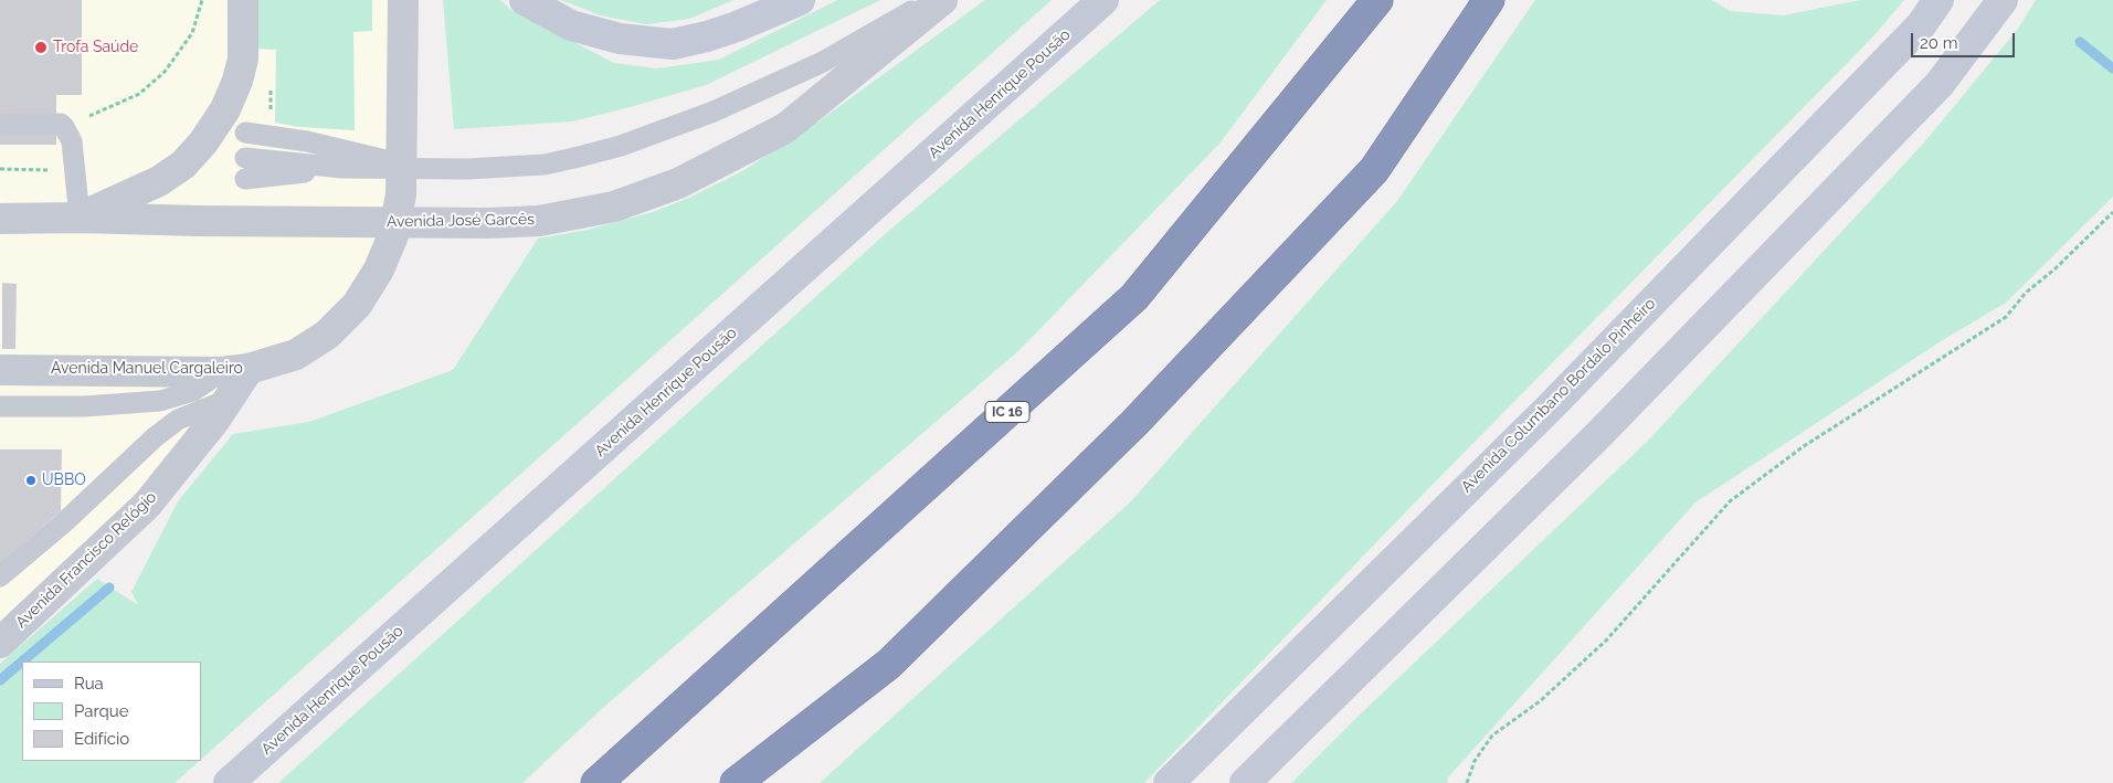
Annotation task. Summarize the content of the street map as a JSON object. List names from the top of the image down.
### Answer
{
  "streets": {
    "highway": ["IC 16"],
    "main road": ["Avenida Henrique Pousão", "Avenida Columbano Bordalo Pinheiro"],
    "street": ["Avenida José Garcês", "Avenida Manuel Cargaleiro", "Avenida Francisco Relógio"]
  },
  "crossings": [
    ["Avenida Manuel Cargaleiro", "Avenida Francisco Relógio"]
  ],
  "places": ["Trofa Saúde", "UBBO"],
  "legend": ["Rua", "Parque", "Edifício"],
  "scale_bar": "20 m"
}
